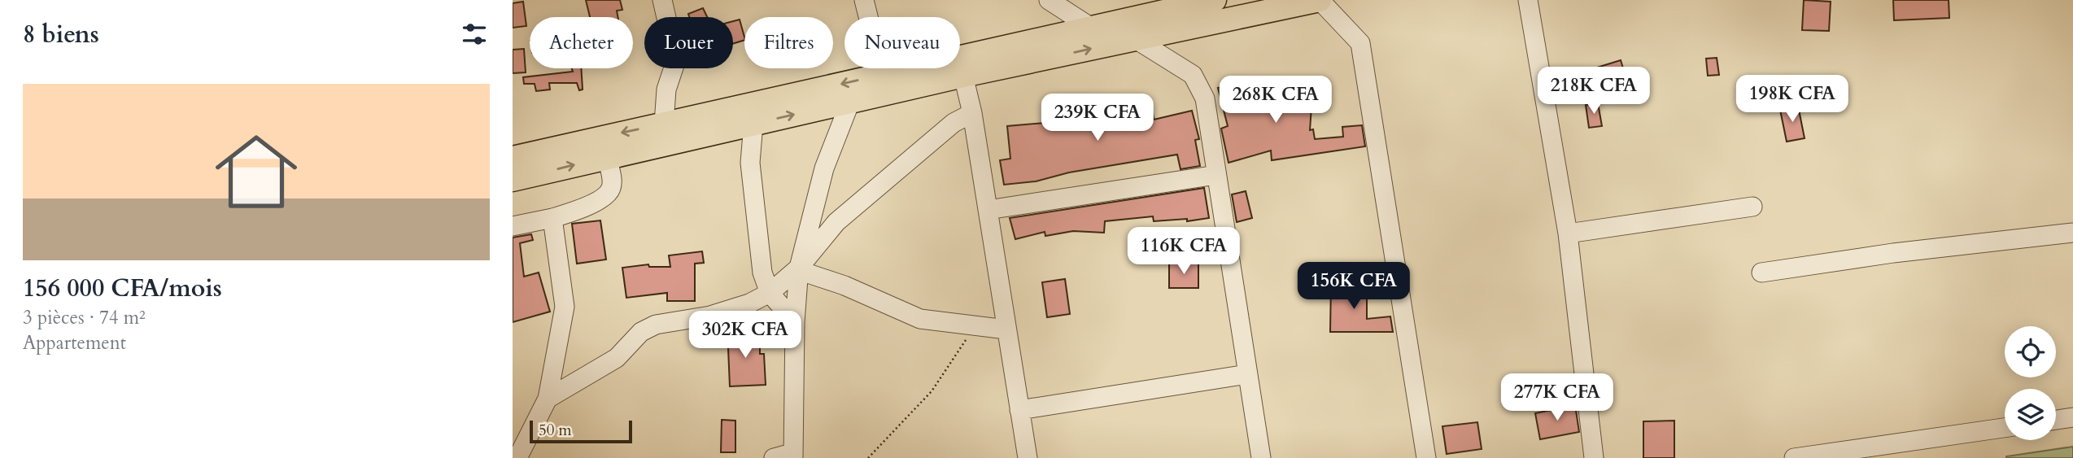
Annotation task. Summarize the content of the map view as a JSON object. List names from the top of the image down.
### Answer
{
  "scale_bar": "50 m",
  "page": {
    "heading": "8 biens",
    "chip": [
      "Acheter",
      "Louer",
      "Filtres",
      "Nouveau"
    ],
    "price": [
      "218K CFA",
      "198K CFA",
      "268K CFA",
      "239K CFA",
      "116K CFA",
      "156K CFA",
      "302K CFA",
      "277K CFA"
    ],
    "list": [
      {
        "name": "156 000 CFA/mois",
        "note": "3 pièces · 74 m² · Appartement"
      }
    ],
    "scale": "50 m"
  }
}
